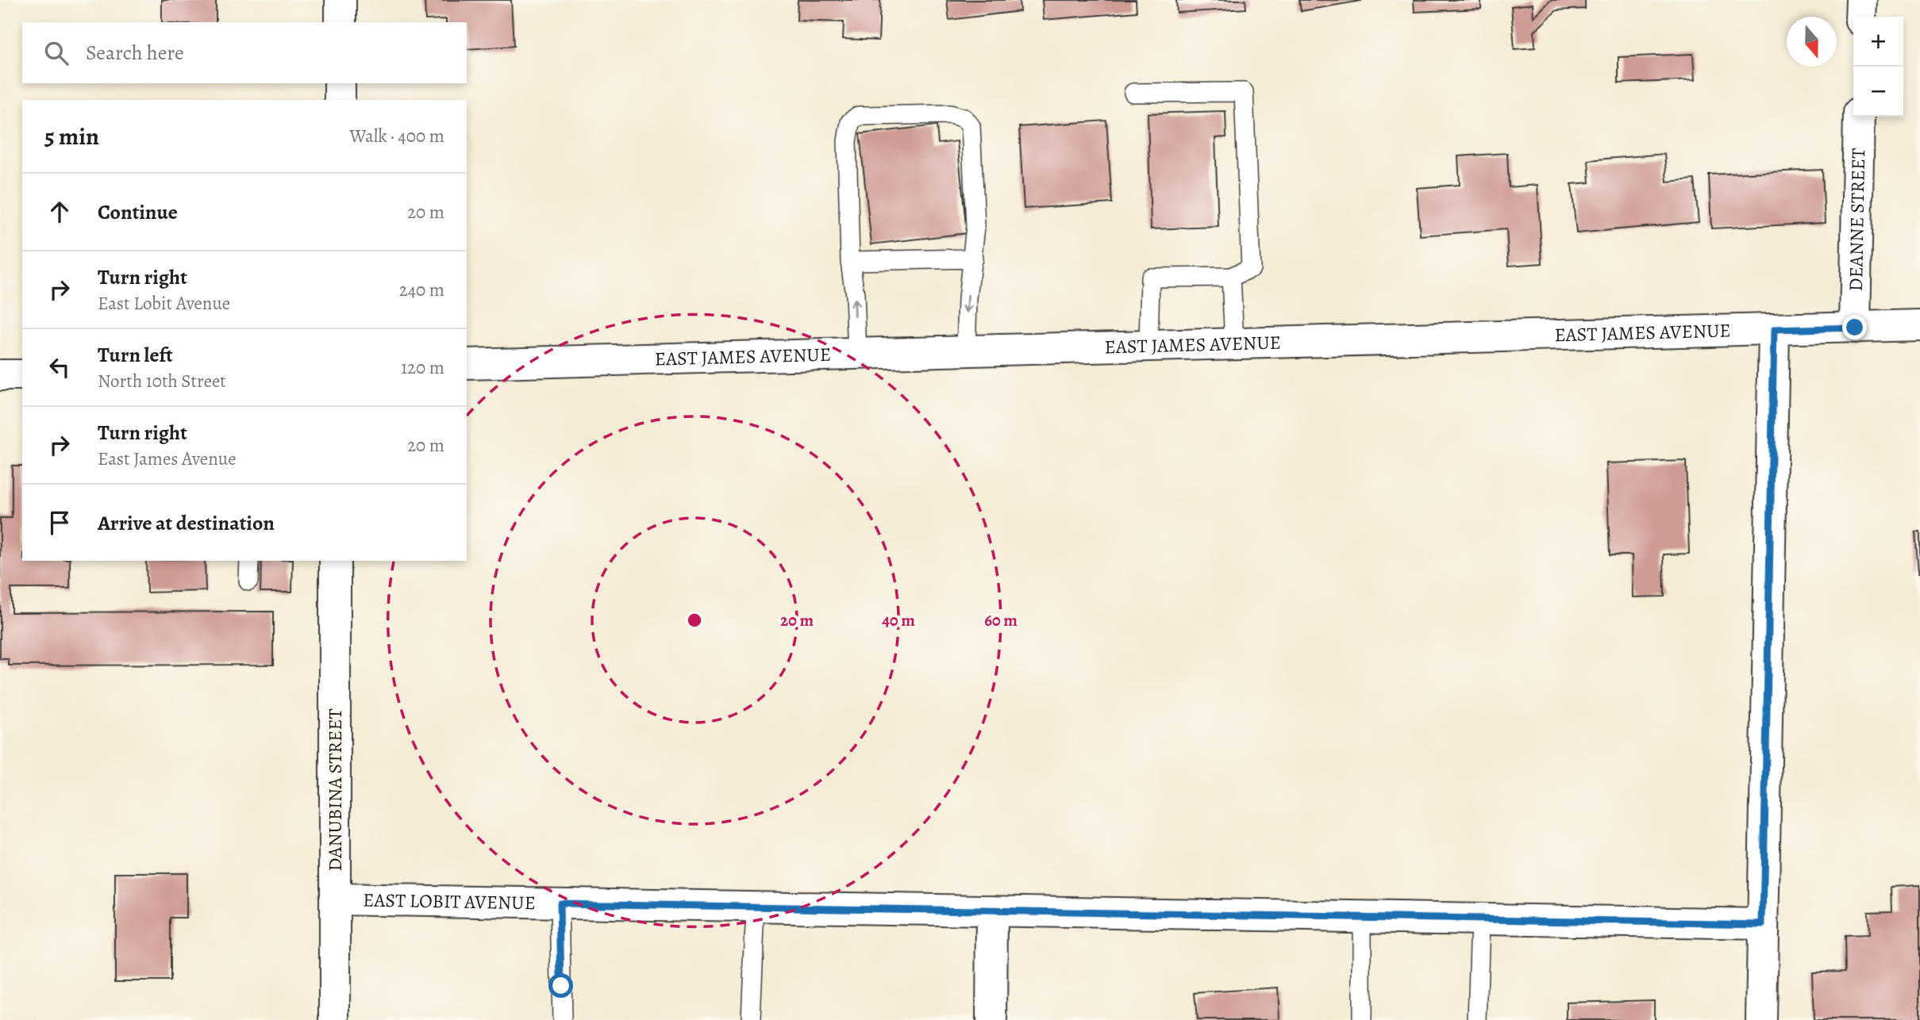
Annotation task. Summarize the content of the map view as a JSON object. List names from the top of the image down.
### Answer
{
  "streets": {
    "street": [
      "DEANNE STREET",
      "EAST JAMES AVENUE",
      "DANUBINA STREET",
      "EAST LOBIT AVENUE"
    ]
  },
  "crossings": [
    ["DEANNE STREET", "EAST JAMES AVENUE"],
    ["DANUBINA STREET", "EAST LOBIT AVENUE"]
  ],
  "north": "bottom",
  "page": {
    "map_buttons": ["+", "−"],
    "search": "Search here",
    "heading": ["5 min", "Walk · 400 m"],
    "list": [
      ["Continue", "20 m"],
      ["Turn right", "East Lobit Avenue", "240 m"],
      ["Turn left", "North 10th Street", "120 m"],
      ["Turn right", "East James Avenue", "20 m"],
      "Arrive at destination"
    ]
  },
  "rings": ["20 m", "40 m", "60 m"]
}
